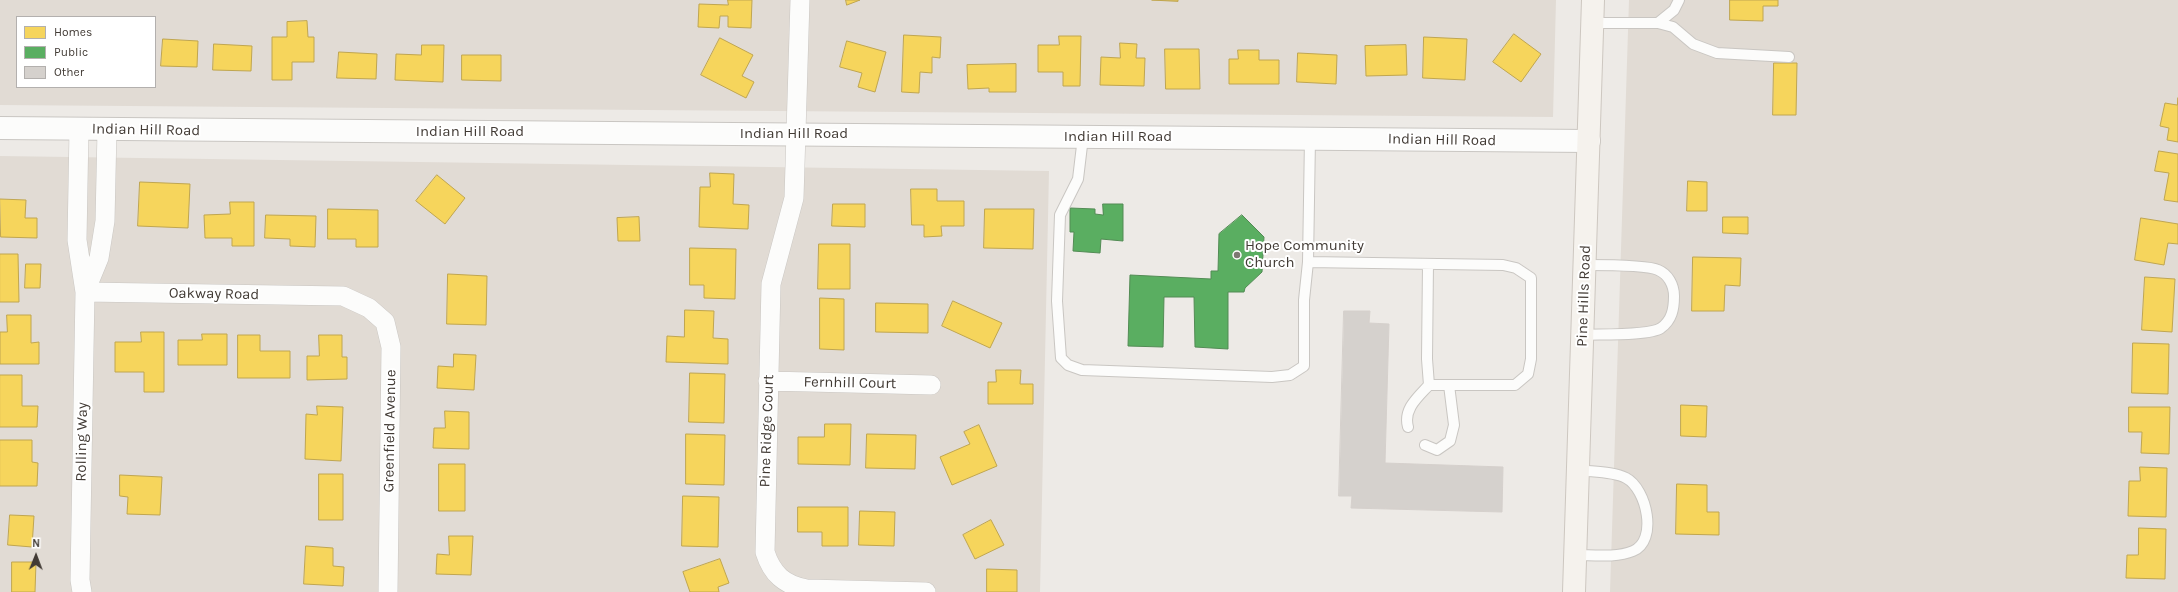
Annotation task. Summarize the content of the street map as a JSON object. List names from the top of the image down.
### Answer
{
  "streets": {
    "main road": ["Pine Hills Road"],
    "street": [
      "Indian Hill Road",
      "Oakway Road",
      "Fernhill Court",
      "Greenfield Avenue",
      "Pine Ridge Court",
      "Rolling Way"
    ]
  },
  "crossings": [
    ["Indian Hill Road", "Pine Hills Road"],
    ["Indian Hill Road", "Pine Ridge Court"],
    ["Indian Hill Road", "Rolling Way"],
    ["Oakway Road", "Greenfield Avenue"],
    ["Oakway Road", "Rolling Way"],
    ["Fernhill Court", "Pine Ridge Court"]
  ],
  "places": ["Hope Community Church"],
  "legend": ["Homes", "Public", "Other"],
  "north": "top"
}
